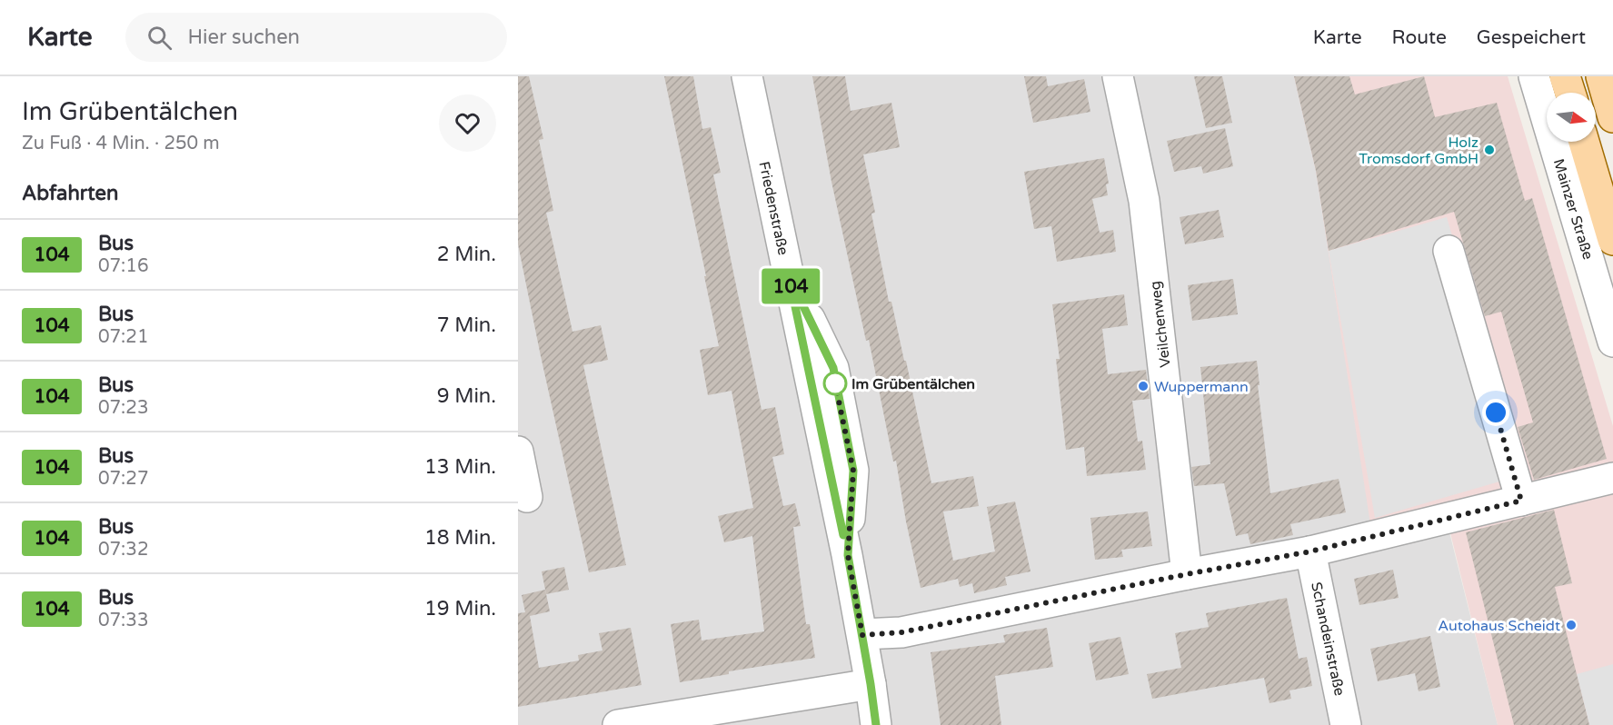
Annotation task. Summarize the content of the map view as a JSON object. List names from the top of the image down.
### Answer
{
  "streets": {
    "main road": ["Mainzer Straße"],
    "street": ["Friedenstraße", "Veilchenweg", "Schandeinstraße"]
  },
  "places": [
    "Holz Tromsdorf GmbH",
    "Im Grübentälchen",
    "Wuppermann",
    "Autohaus Scheidt"
  ],
  "lines": ["bus line 104"],
  "north": "right",
  "page": {
    "header": "Karte",
    "search": "Hier suchen",
    "nav": ["Karte", "Route", "Gespeichert"],
    "heading": [
      ["Im Grübentälchen", "Zu Fuß · 4 Min. · 250 m"],
      "Abfahrten"
    ],
    "on_map": "104",
    "list": [
      {
        "mark": "104",
        "name": "Bus",
        "note": "07:16",
        "value": "2 Min."
      },
      {
        "mark": "104",
        "name": "Bus",
        "note": "07:21",
        "value": "7 Min."
      },
      {
        "mark": "104",
        "name": "Bus",
        "note": "07:23",
        "value": "9 Min."
      },
      {
        "mark": "104",
        "name": "Bus",
        "note": "07:27",
        "value": "13 Min."
      },
      {
        "mark": "104",
        "name": "Bus",
        "note": "07:32",
        "value": "18 Min."
      },
      {
        "mark": "104",
        "name": "Bus",
        "note": "07:33",
        "value": "19 Min."
      }
    ]
  }
}
